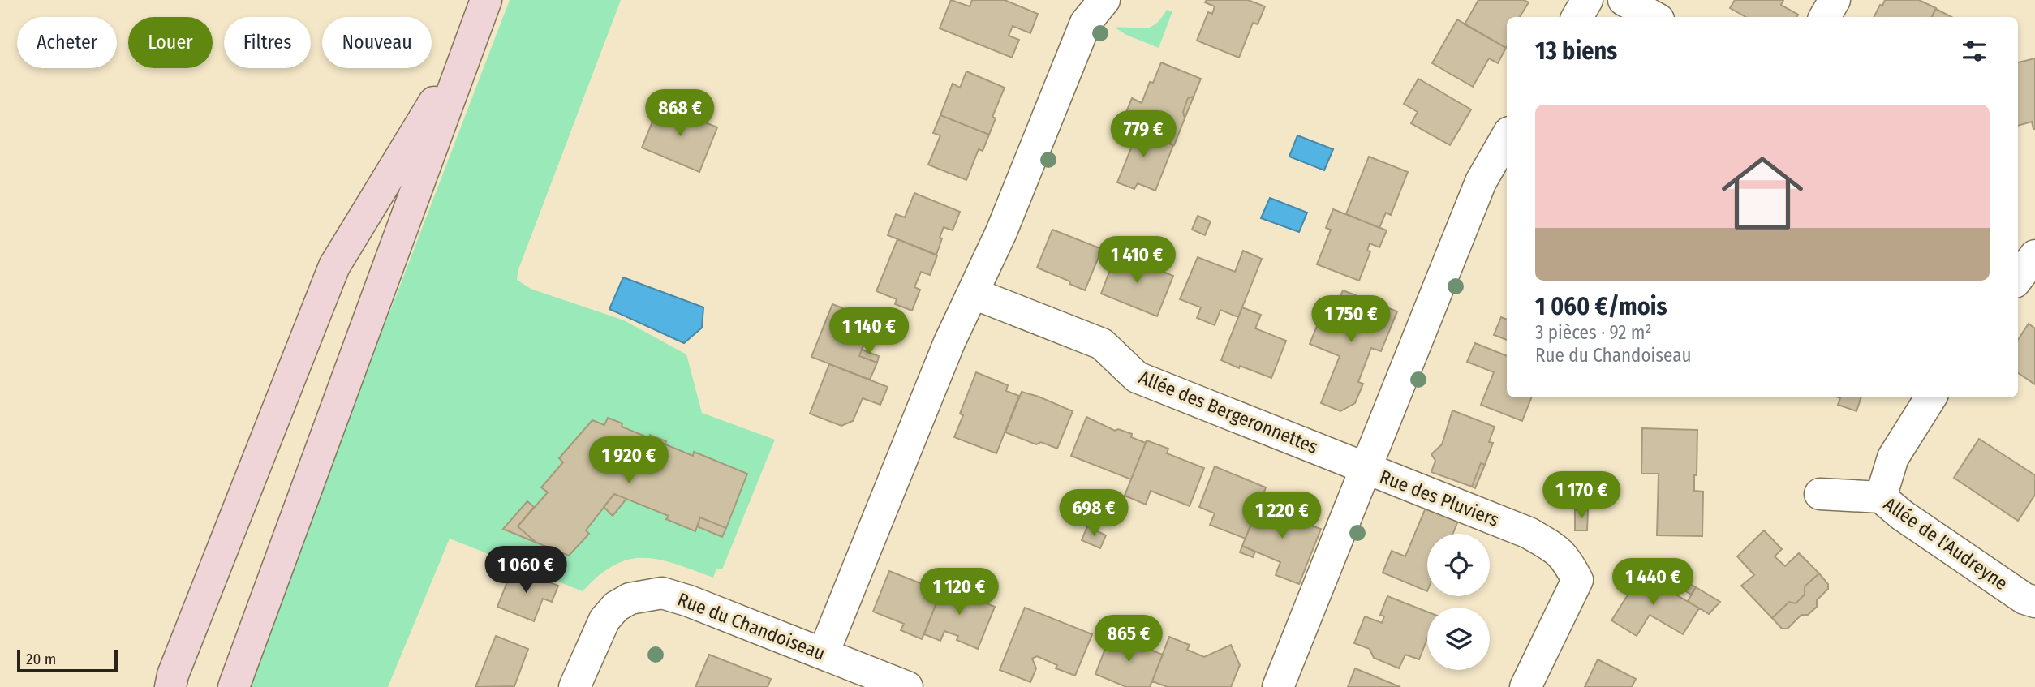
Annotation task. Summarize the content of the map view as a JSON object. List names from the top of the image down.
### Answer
{
  "streets": {
    "street": [
      "Allée des Bergeronnettes",
      "Rue des Pluviers",
      "Allée de l'Audreyne",
      "Rue du Chandoiseau"
    ]
  },
  "crossings": [
    ["Allée des Bergeronnettes", "Rue des Pluviers"]
  ],
  "scale_bar": "20 m",
  "page": {
    "chip": [
      "Acheter",
      "Louer",
      "Filtres",
      "Nouveau"
    ],
    "heading": "13 biens",
    "list": [
      {
        "name": "1 060 €/mois",
        "note": "3 pièces · 92 m² · Rue du Chandoiseau"
      }
    ],
    "price": [
      "868 €",
      "779 €",
      "1 410 €",
      "1 750 €",
      "1 140 €",
      "1 920 €",
      "1 170 €",
      "698 €",
      "1 220 €",
      "1 060 €",
      "1 440 €",
      "1 120 €",
      "865 €"
    ],
    "scale": "20 m"
  }
}
